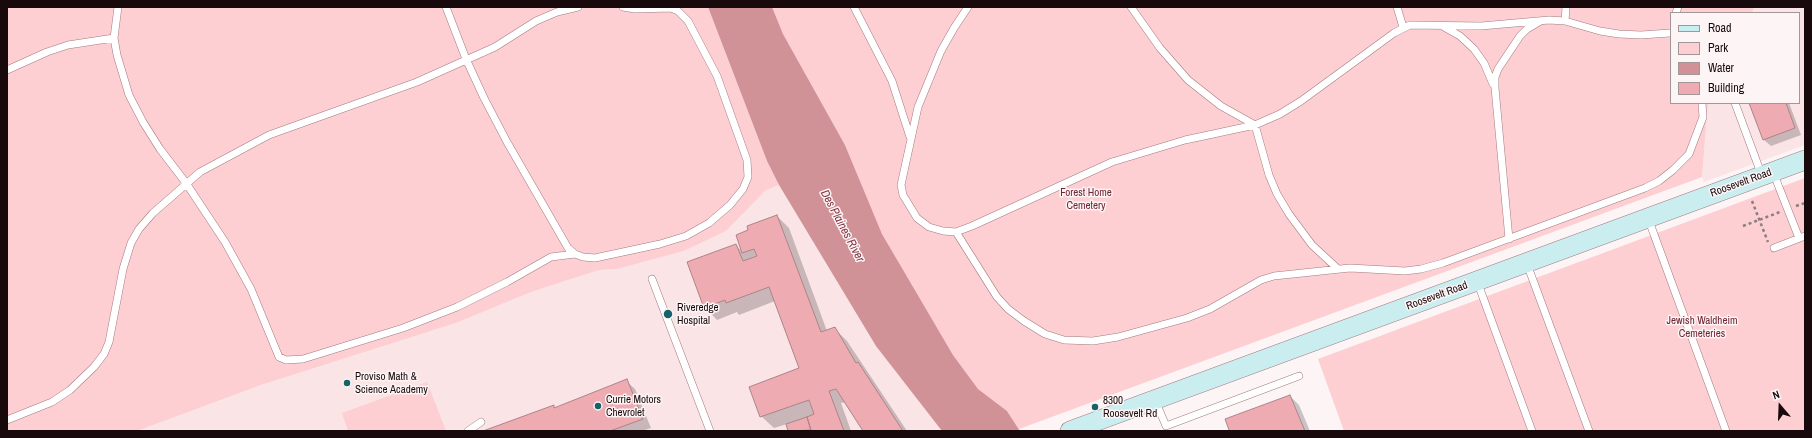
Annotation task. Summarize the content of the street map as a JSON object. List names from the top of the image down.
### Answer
{
  "streets": {
    "main road": ["Roosevelt Road"]
  },
  "water": ["Des Plaines River"],
  "parks": ["Forest Home Cemetery", "Jewish Waldheim Cemeteries"],
  "places": [
    "Riveredge Hospital",
    "Proviso Math & Science Academy",
    "Currie Motors Chevrolet",
    "8300 Roosevelt Rd"
  ],
  "legend": [
    "Road",
    "Park",
    "Water",
    "Building"
  ],
  "north": "top"
}
